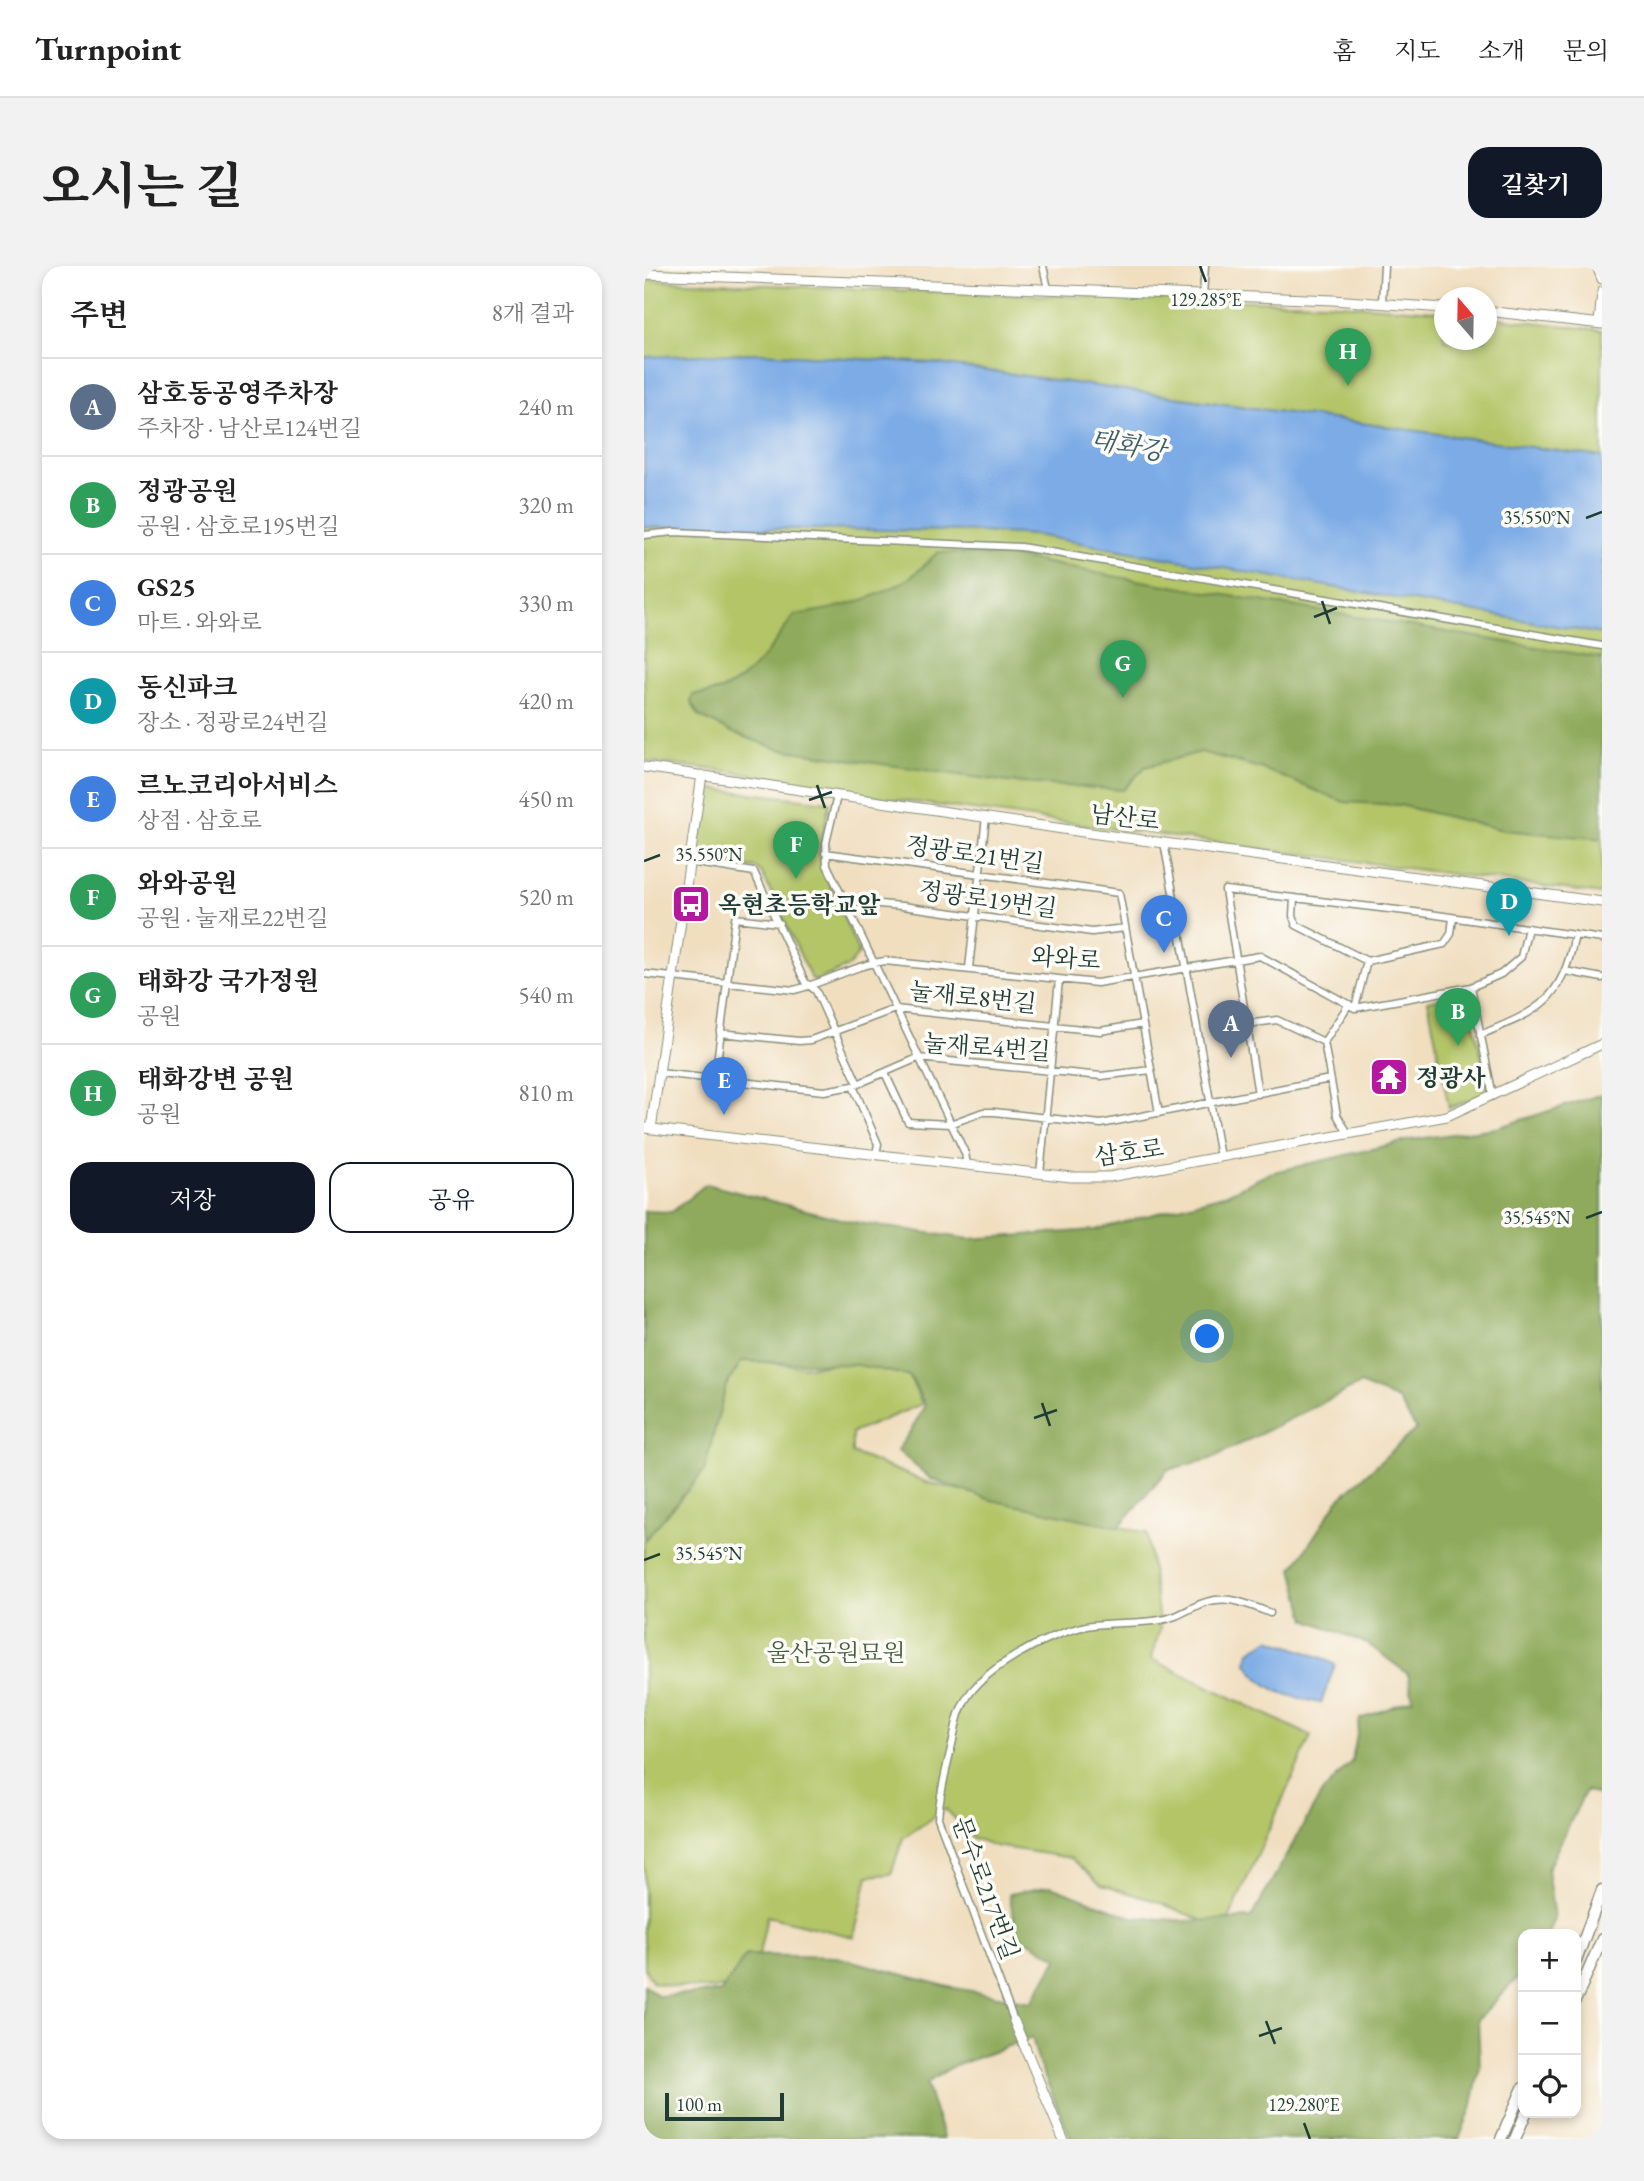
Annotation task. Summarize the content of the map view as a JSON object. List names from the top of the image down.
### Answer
{
  "streets": {
    "main road": ["남산로", "삼호로", "문수로217번길"],
    "street": [
      "정광로21번길",
      "정광로19번길",
      "와와로",
      "눌재로8번길",
      "눌재로4번길"
    ]
  },
  "crossings": [
    ["정광로21번길", "정광로19번길"]
  ],
  "water": ["태화강"],
  "parks": ["울산공원묘원"],
  "places": {
    "bus stop": ["옥현초등학교앞"],
    "temple": ["정광사"]
  },
  "scale_bar": "100 m",
  "north": "top",
  "page": {
    "header": "Turnpoint",
    "nav": [
      "홈",
      "지도",
      "소개",
      "문의"
    ],
    "title": "오시는 길",
    "buttons": [
      "길찾기",
      ["저장", "공유"]
    ],
    "heading": ["주변", "8개 결과"],
    "pins": [
      "H",
      "G",
      "F",
      "D",
      "C",
      "B",
      "A",
      "E"
    ],
    "list": [
      {
        "mark": "A",
        "name": "삼호동공영주차장",
        "note": "주차장 · 남산로124번길",
        "value": "240 m"
      },
      {
        "mark": "B",
        "name": "정광공원",
        "note": "공원 · 삼호로195번길",
        "value": "320 m"
      },
      {
        "mark": "C",
        "name": "GS25",
        "note": "마트 · 와와로",
        "value": "330 m"
      },
      {
        "mark": "D",
        "name": "동신파크",
        "note": "장소 · 정광로24번길",
        "value": "420 m"
      },
      {
        "mark": "E",
        "name": "르노코리아서비스",
        "note": "상점 · 삼호로",
        "value": "450 m"
      },
      {
        "mark": "F",
        "name": "와와공원",
        "note": "공원 · 눌재로22번길",
        "value": "520 m"
      },
      {
        "mark": "G",
        "name": "태화강 국가정원",
        "note": "공원",
        "value": "540 m"
      },
      {
        "mark": "H",
        "name": "태화강변 공원",
        "note": "공원",
        "value": "810 m"
      }
    ],
    "map_buttons": ["+", "−"],
    "scale": "100 m"
  },
  "coordinates": [
    "129.285°E",
    "35.550°N",
    "35.545°N",
    "129.280°E"
  ]
}
